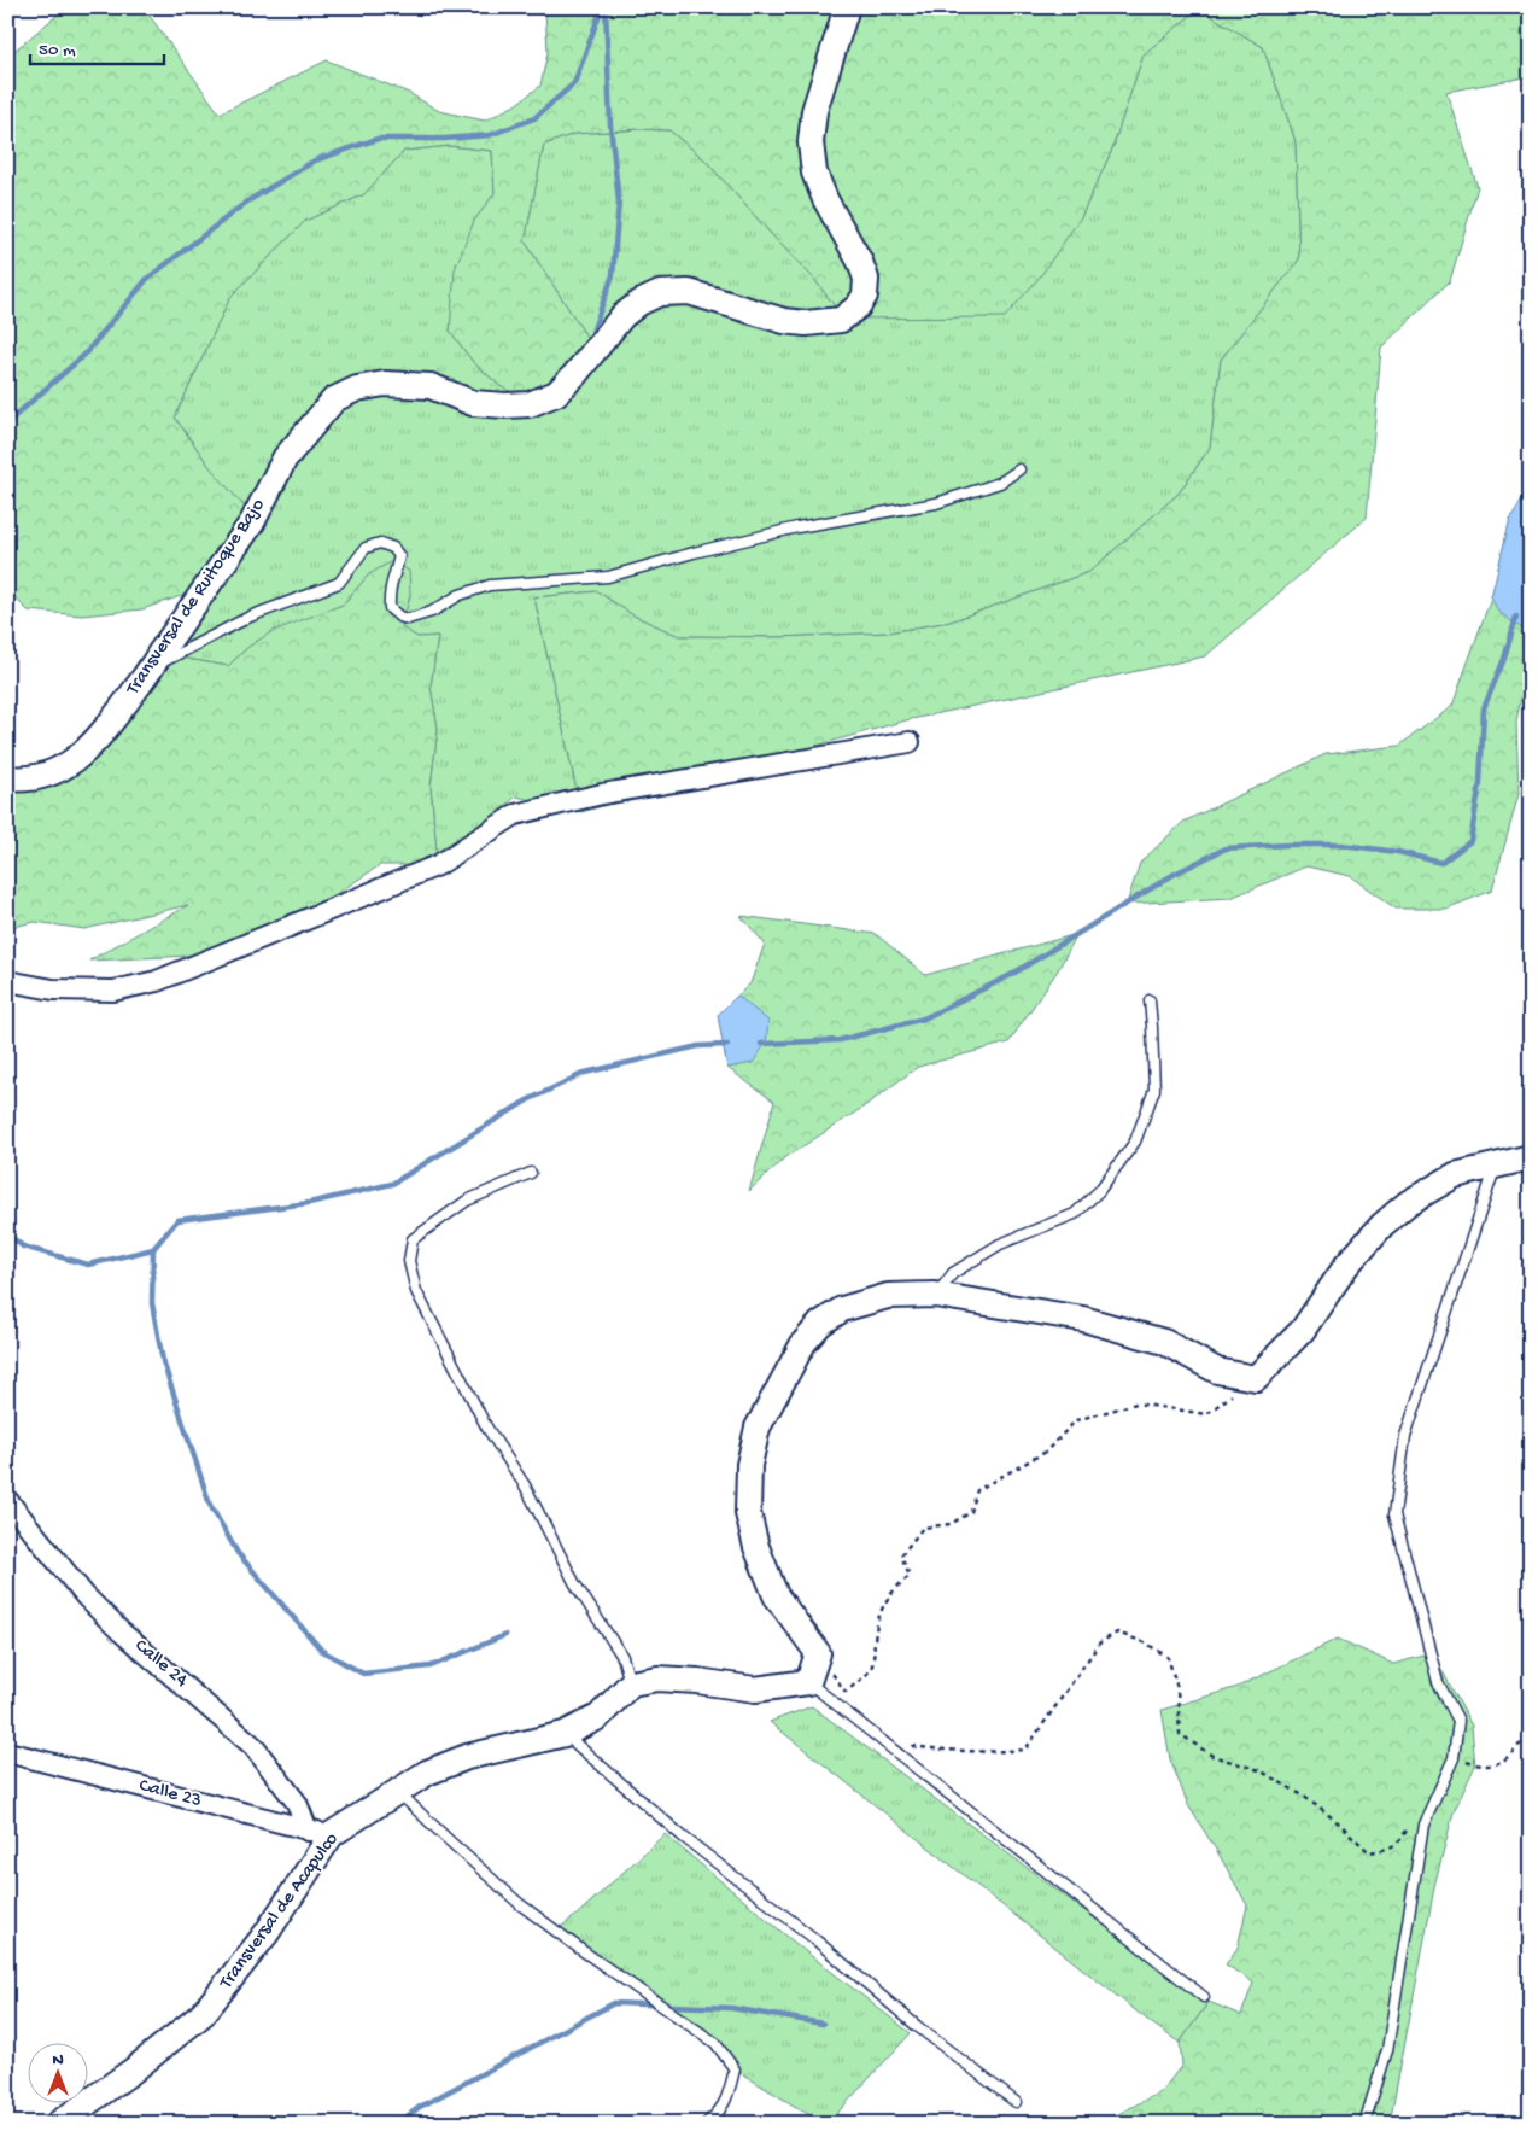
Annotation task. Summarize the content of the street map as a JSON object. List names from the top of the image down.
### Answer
{
  "streets": {
    "street": [
      "Transversal de Ruitoque Bajo",
      "Calle 24",
      "Calle 23",
      "Transversal de Acapulco"
    ]
  },
  "crossings": [
    ["Calle 24", "Calle 23"],
    ["Calle 23", "Transversal de Acapulco"]
  ],
  "scale_bar": "50 m",
  "north": "top"
}
